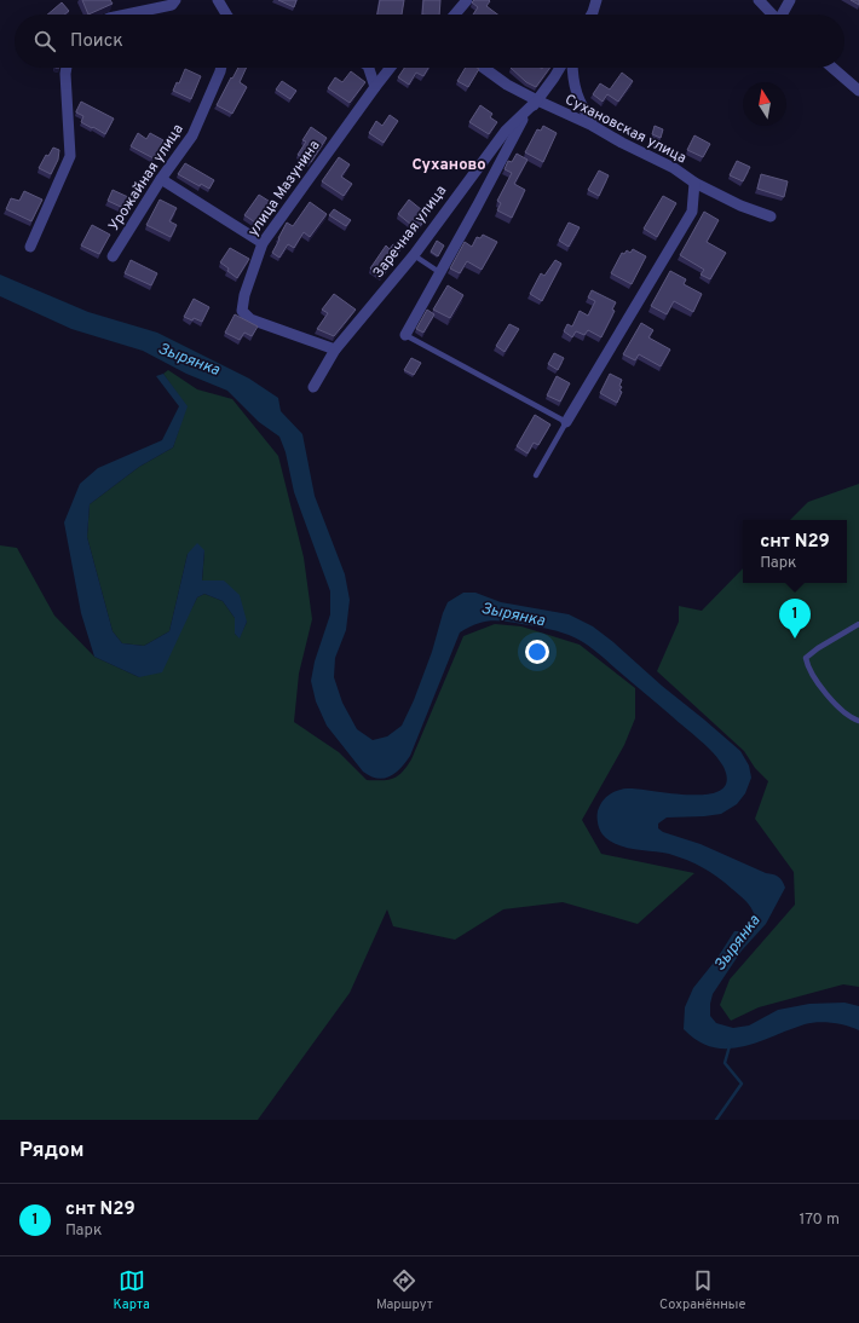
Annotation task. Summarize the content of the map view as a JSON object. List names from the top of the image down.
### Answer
{
  "streets": {
    "street": [
      "Сухановская улица",
      "Урожайная улица",
      "улица Мазунина",
      "Заречная улица"
    ]
  },
  "crossings": [
    ["Сухановская улица", "Заречная улица"],
    ["улица Мазунина", "Заречная улица"]
  ],
  "districts": ["Суханово"],
  "water": ["Зырянка"],
  "north": "top",
  "page": {
    "search": "Поиск",
    "popup": ["снт N29", "Парк"],
    "pins": "1",
    "heading": "Рядом",
    "list": [
      {
        "mark": "1",
        "name": "снт N29",
        "note": "Парк",
        "value": "170 m"
      }
    ],
    "nav": ["Карта", "Маршрут", "Сохранённые"]
  }
}
